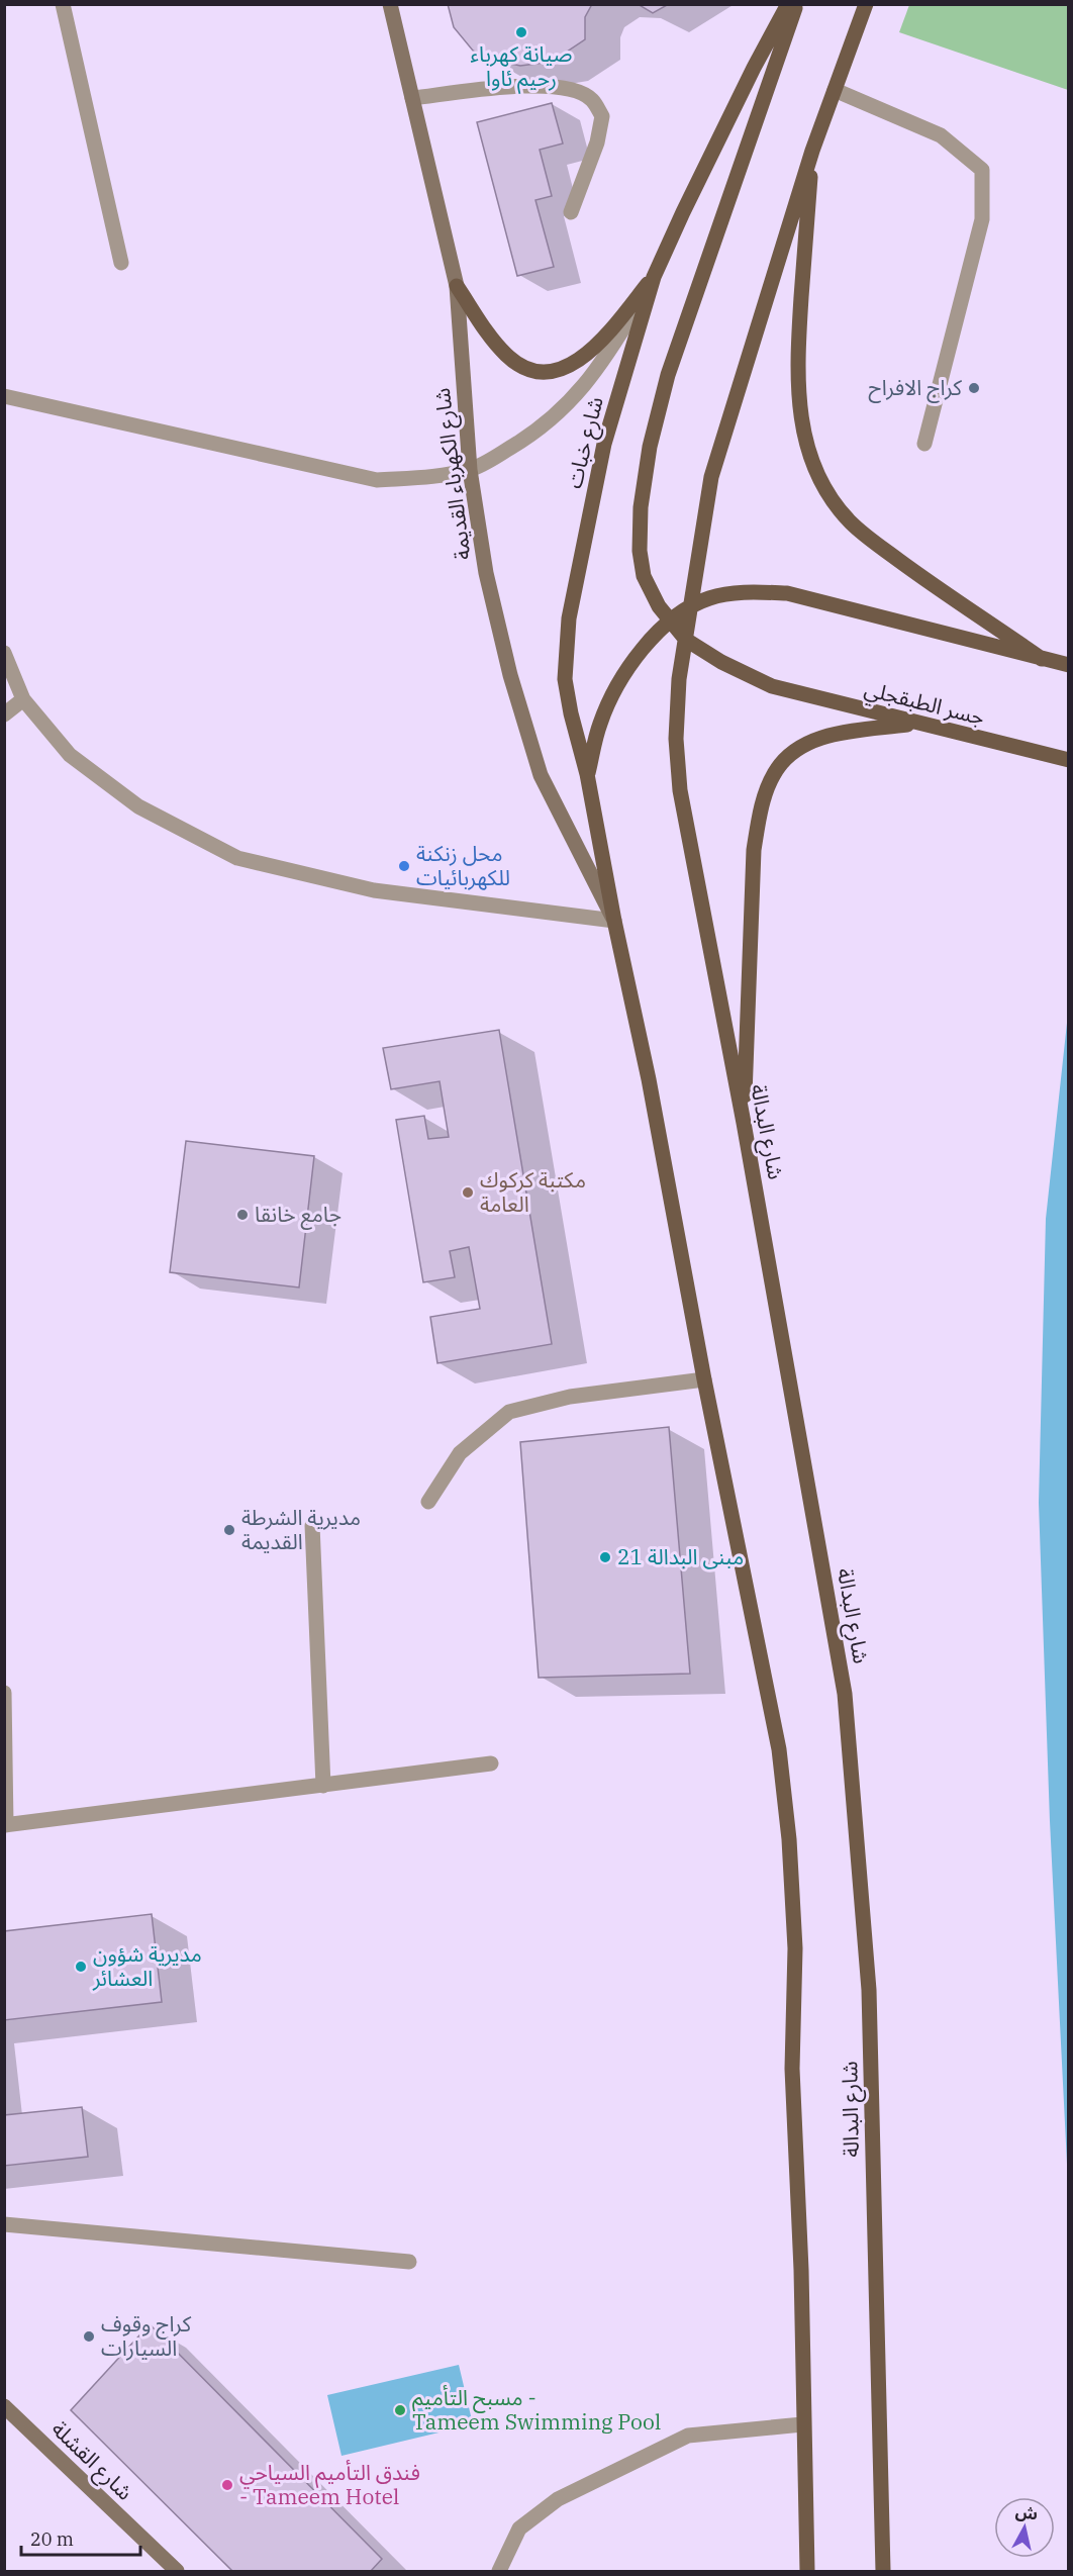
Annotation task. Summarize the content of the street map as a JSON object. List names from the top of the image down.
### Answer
{
  "streets": {
    "main road": ["شارع خبات", "جسر الطبقجلي", "شارع البدالة"],
    "street": ["شارع الكهرباء القديمة", "شارع القشلة"]
  },
  "crossings": [
    ["شارع خبات", "شارع الكهرباء القديمة"],
    ["جسر الطبقجلي", "شارع البدالة"]
  ],
  "places": [
    "صيانة كهرباء رحيم ئاوا",
    "كراج الافراح",
    "محل زنكنة للكهربائيات",
    "مكتبة كركوك العامة",
    "جامع خانقا",
    "مديرية الشرطة القديمة",
    "مبنى البدالة 21",
    "مديرية شؤون العشائر",
    "كراج وقوف السيارات",
    "مسبح التأميم - Tameem Swimming Pool",
    "فندق التأميم السياحي - Tameem Hotel"
  ],
  "scale_bar": "20 m",
  "north": "top"
}
